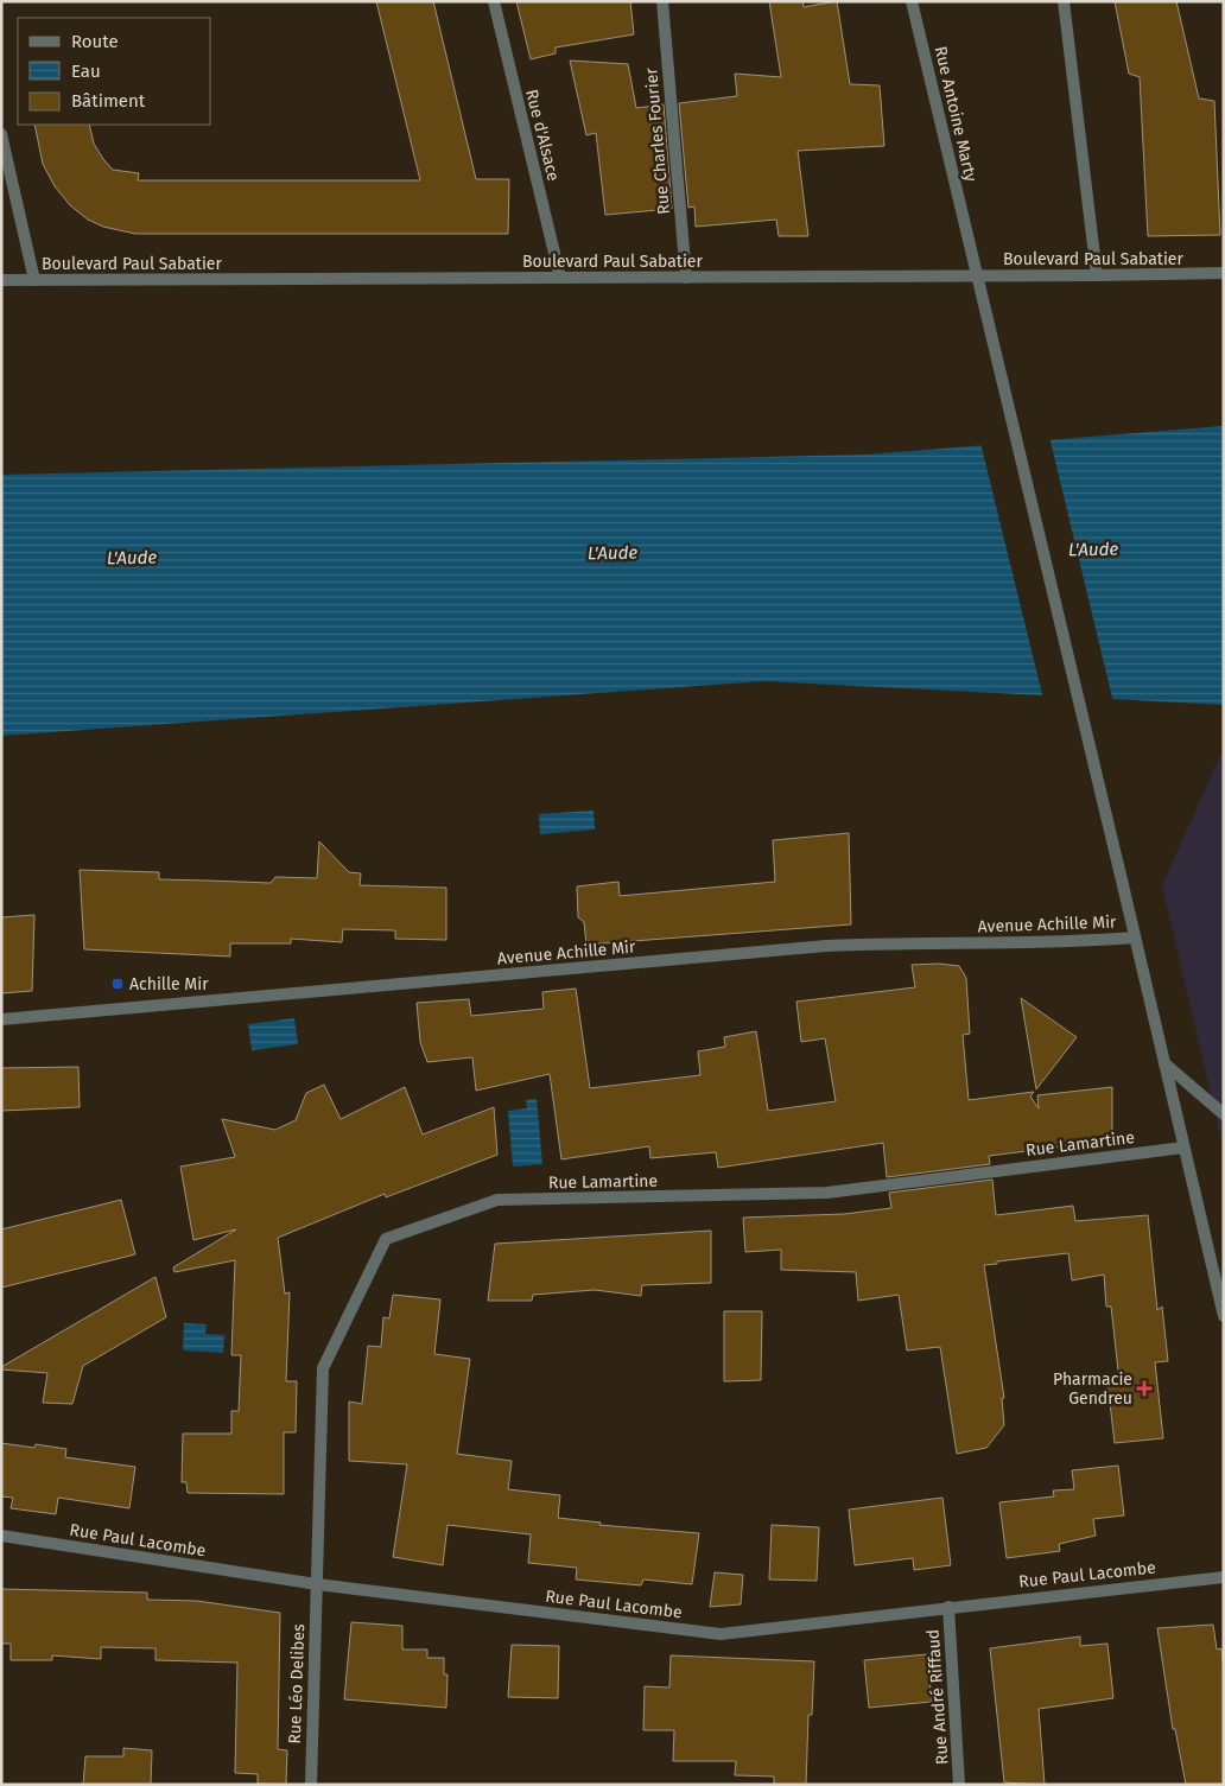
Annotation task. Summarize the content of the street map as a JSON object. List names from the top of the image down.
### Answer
{
  "streets": {
    "street": [
      "Rue Antoine Marty",
      "Rue d'Alsace",
      "Rue Charles Fourier",
      "Boulevard Paul Sabatier",
      "Avenue Achille Mir",
      "Rue Lamartine",
      "Rue Paul Lacombe",
      "Rue Léo Delibes",
      "Rue André Riffaud"
    ]
  },
  "crossings": [
    ["Rue Antoine Marty", "Avenue Achille Mir"],
    ["Rue Antoine Marty", "Rue Lamartine"],
    ["Rue d'Alsace", "Boulevard Paul Sabatier"],
    ["Rue Charles Fourier", "Boulevard Paul Sabatier"],
    ["Rue Lamartine", "Rue Paul Lacombe"],
    ["Rue Lamartine", "Rue Léo Delibes"],
    ["Rue Paul Lacombe", "Rue Léo Delibes"],
    ["Rue Paul Lacombe", "Rue André Riffaud"]
  ],
  "water": ["L'Aude"],
  "places": {
    "transit": ["Achille Mir"],
    "health": ["Pharmacie Gendreu"]
  },
  "legend": ["Route", "Eau", "Bâtiment"]
}
